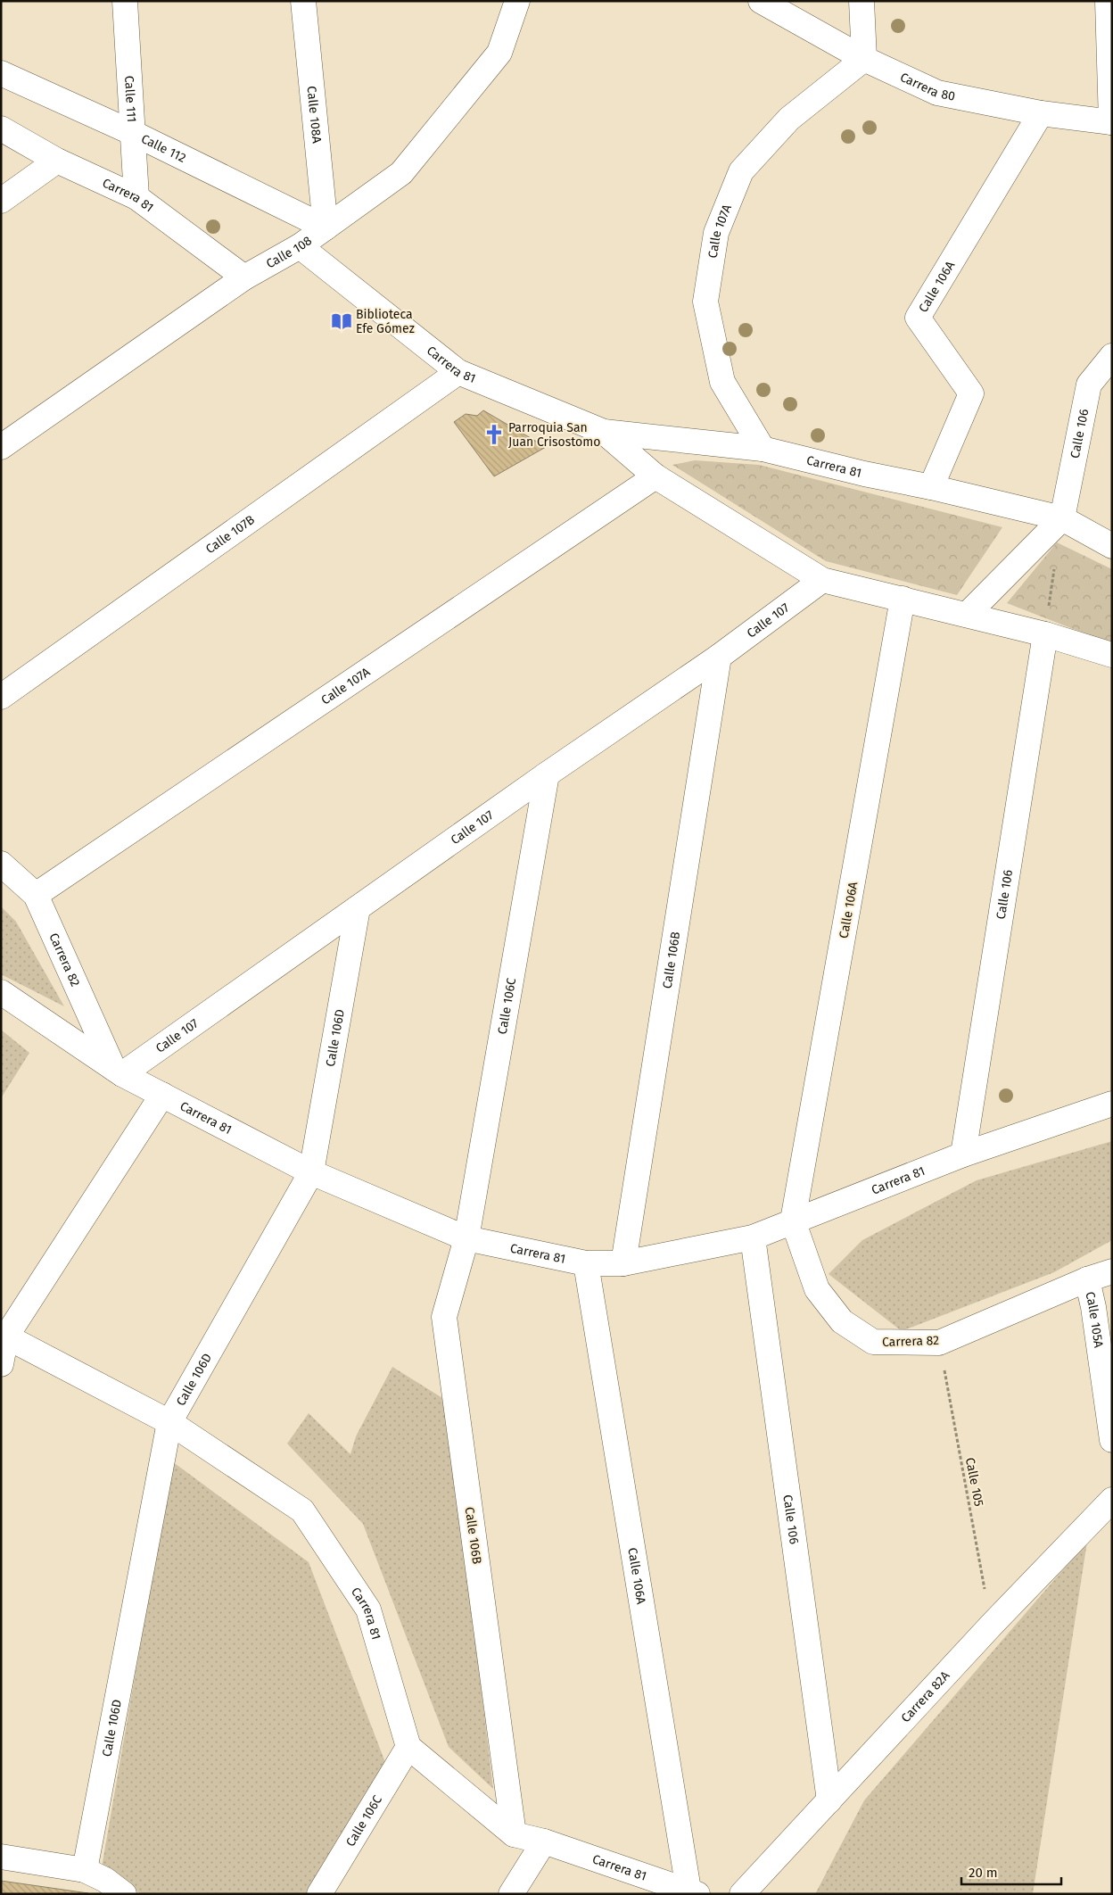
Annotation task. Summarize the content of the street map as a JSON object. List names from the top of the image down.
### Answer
{
  "streets": {
    "street": [
      "Carrera 80",
      "Calle 111",
      "Calle 108A",
      "Calle 112",
      "Carrera 81",
      "Calle 107A",
      "Calle 108",
      "Calle 106A",
      "Calle 106",
      "Calle 107B",
      "Calle 107",
      "Carrera 82",
      "Calle 106B",
      "Calle 106C",
      "Calle 106D",
      "Calle 105A",
      "Carrera 82A"
    ],
    "path": ["Calle 105"]
  },
  "crossings": [
    ["Carrera 80", "Calle 107A"],
    ["Carrera 80", "Calle 106A"],
    ["Calle 111", "Calle 112"],
    ["Calle 111", "Carrera 81"],
    ["Calle 108A", "Calle 112"],
    ["Calle 108A", "Calle 108"],
    ["Calle 112", "Calle 108"],
    ["Carrera 81", "Calle 107A"],
    ["Carrera 81", "Calle 108"],
    ["Carrera 81", "Calle 106A"],
    ["Carrera 81", "Calle 106"],
    ["Carrera 81", "Calle 107B"],
    ["Carrera 81", "Calle 107"],
    ["Carrera 81", "Carrera 82"],
    ["Carrera 81", "Calle 106B"],
    ["Carrera 81", "Calle 106C"],
    ["Carrera 81", "Calle 106D"],
    ["Calle 107A", "Carrera 82"],
    ["Calle 106A", "Carrera 82"],
    ["Calle 106", "Carrera 82A"],
    ["Calle 107", "Carrera 82"],
    ["Calle 107", "Calle 106B"],
    ["Calle 107", "Calle 106C"],
    ["Calle 107", "Calle 106D"],
    ["Carrera 82", "Calle 105A"],
    ["Carrera 82", "Calle 105"],
    ["Calle 106B", "Calle 106C"],
    ["Calle 105", "Carrera 82A"]
  ],
  "places": {
    "library": ["Biblioteca Efe Gómez"],
    "church": ["Parroquia San Juan Crisostomo"]
  },
  "scale_bar": "20 m"
}
